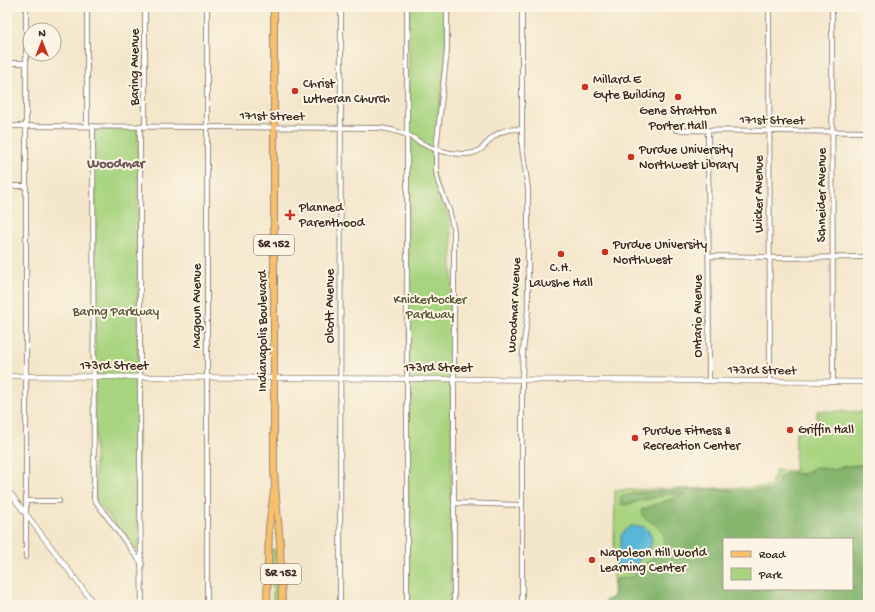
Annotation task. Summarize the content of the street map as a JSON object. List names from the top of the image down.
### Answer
{
  "streets": {
    "main road": ["SR 152", "Indianapolis Boulevard"],
    "street": [
      "Baring Avenue",
      "171st Street",
      "Wicker Avenue",
      "Schneider Avenue",
      "Woodmar Avenue",
      "Magoun Avenue",
      "Olcott Avenue",
      "Ontario Avenue",
      "173rd Street"
    ]
  },
  "crossings": [
    ["Baring Avenue", "171st Street"],
    ["171st Street", "Wicker Avenue"],
    ["171st Street", "Schneider Avenue"],
    ["171st Street", "Woodmar Avenue"],
    ["171st Street", "Magoun Avenue"],
    ["171st Street", "Olcott Avenue"],
    ["171st Street", "Ontario Avenue"],
    ["171st Street", "Indianapolis Boulevard"],
    ["Wicker Avenue", "173rd Street"],
    ["Schneider Avenue", "173rd Street"],
    ["Woodmar Avenue", "173rd Street"],
    ["Magoun Avenue", "173rd Street"],
    ["Olcott Avenue", "173rd Street"],
    ["Ontario Avenue", "173rd Street"],
    ["Indianapolis Boulevard", "173rd Street"]
  ],
  "districts": ["Woodmar"],
  "parks": ["Knickerbocker Parkway", "Baring Parkway"],
  "places": {
    "other": [
      "Millard E Gyte Building",
      "Christ Lutheran Church",
      "Gene Stratton Porter Hall",
      "Purdue University Northwest Library",
      "Purdue University Northwest",
      "C.H. Lawshe Hall",
      "Griffin Hall",
      "Purdue Fitness & Recreation Center",
      "Napoleon Hill World Learning Center"
    ],
    "health": ["Planned Parenthood"]
  },
  "legend": ["Road", "Park"],
  "north": "top"
}
